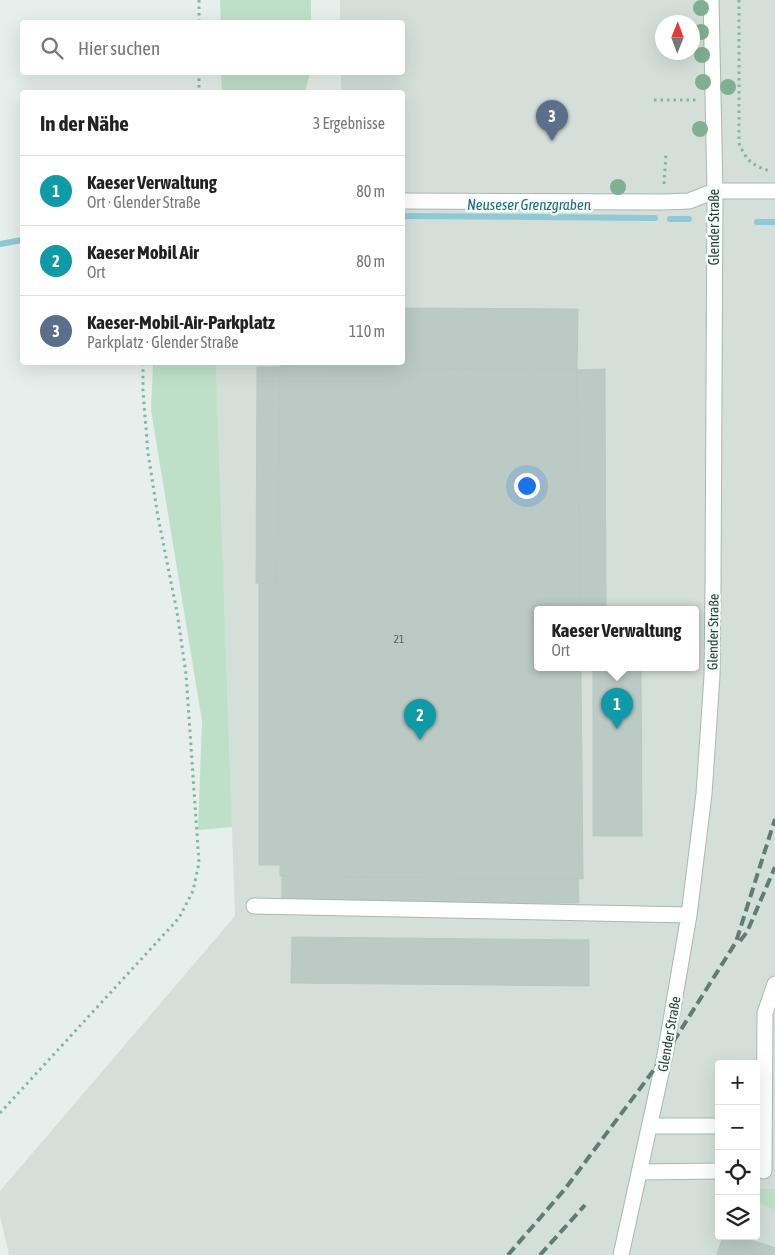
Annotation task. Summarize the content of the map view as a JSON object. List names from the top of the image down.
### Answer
{
  "streets": {
    "street": ["Glender Straße"]
  },
  "water": ["Neuseser Grenzgraben"],
  "house_numbers": ["21"],
  "north": "top",
  "page": {
    "search": "Hier suchen",
    "heading": ["In der Nähe", "3 Ergebnisse"],
    "pins": ["3", "1", "2"],
    "list": [
      {
        "mark": "1",
        "name": "Kaeser Verwaltung",
        "note": "Ort · Glender Straße",
        "value": "80 m"
      },
      {
        "mark": "2",
        "name": "Kaeser Mobil Air",
        "note": "Ort",
        "value": "80 m"
      },
      {
        "mark": "3",
        "name": "Kaeser-Mobil-Air-Parkplatz",
        "note": "Parkplatz · Glender Straße",
        "value": "110 m"
      }
    ],
    "popup": ["Kaeser Verwaltung", "Ort"],
    "map_buttons": ["+", "−"]
  }
}
